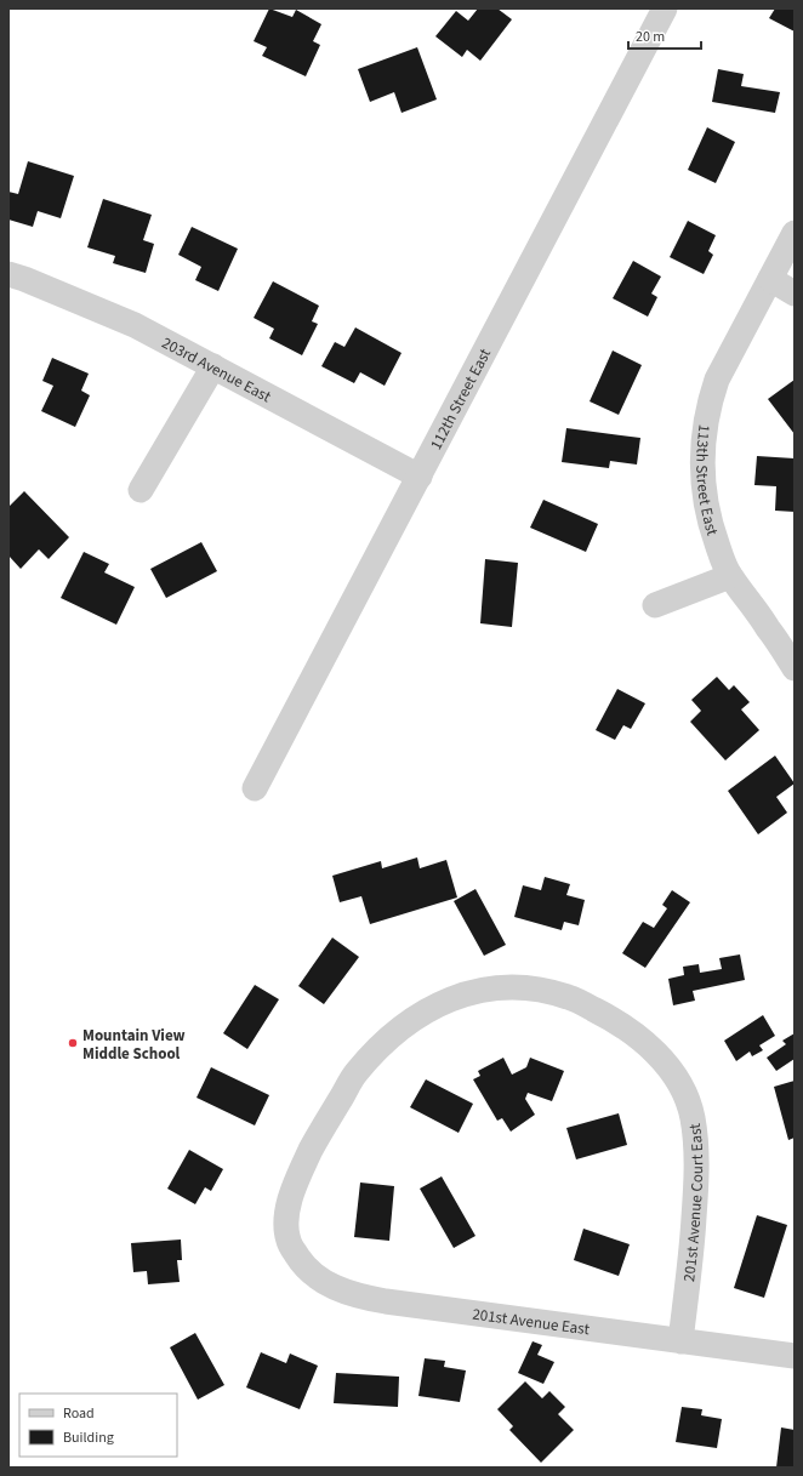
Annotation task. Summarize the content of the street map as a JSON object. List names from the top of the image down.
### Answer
{
  "streets": {
    "street": [
      "203rd Avenue East",
      "112th Street East",
      "113th Street East",
      "201st Avenue Court East",
      "201st Avenue East"
    ]
  },
  "crossings": [
    ["203rd Avenue East", "112th Street East"],
    ["201st Avenue Court East", "201st Avenue East"]
  ],
  "places": ["Mountain View Middle School"],
  "legend": ["Road", "Building"],
  "scale_bar": "20 m"
}
